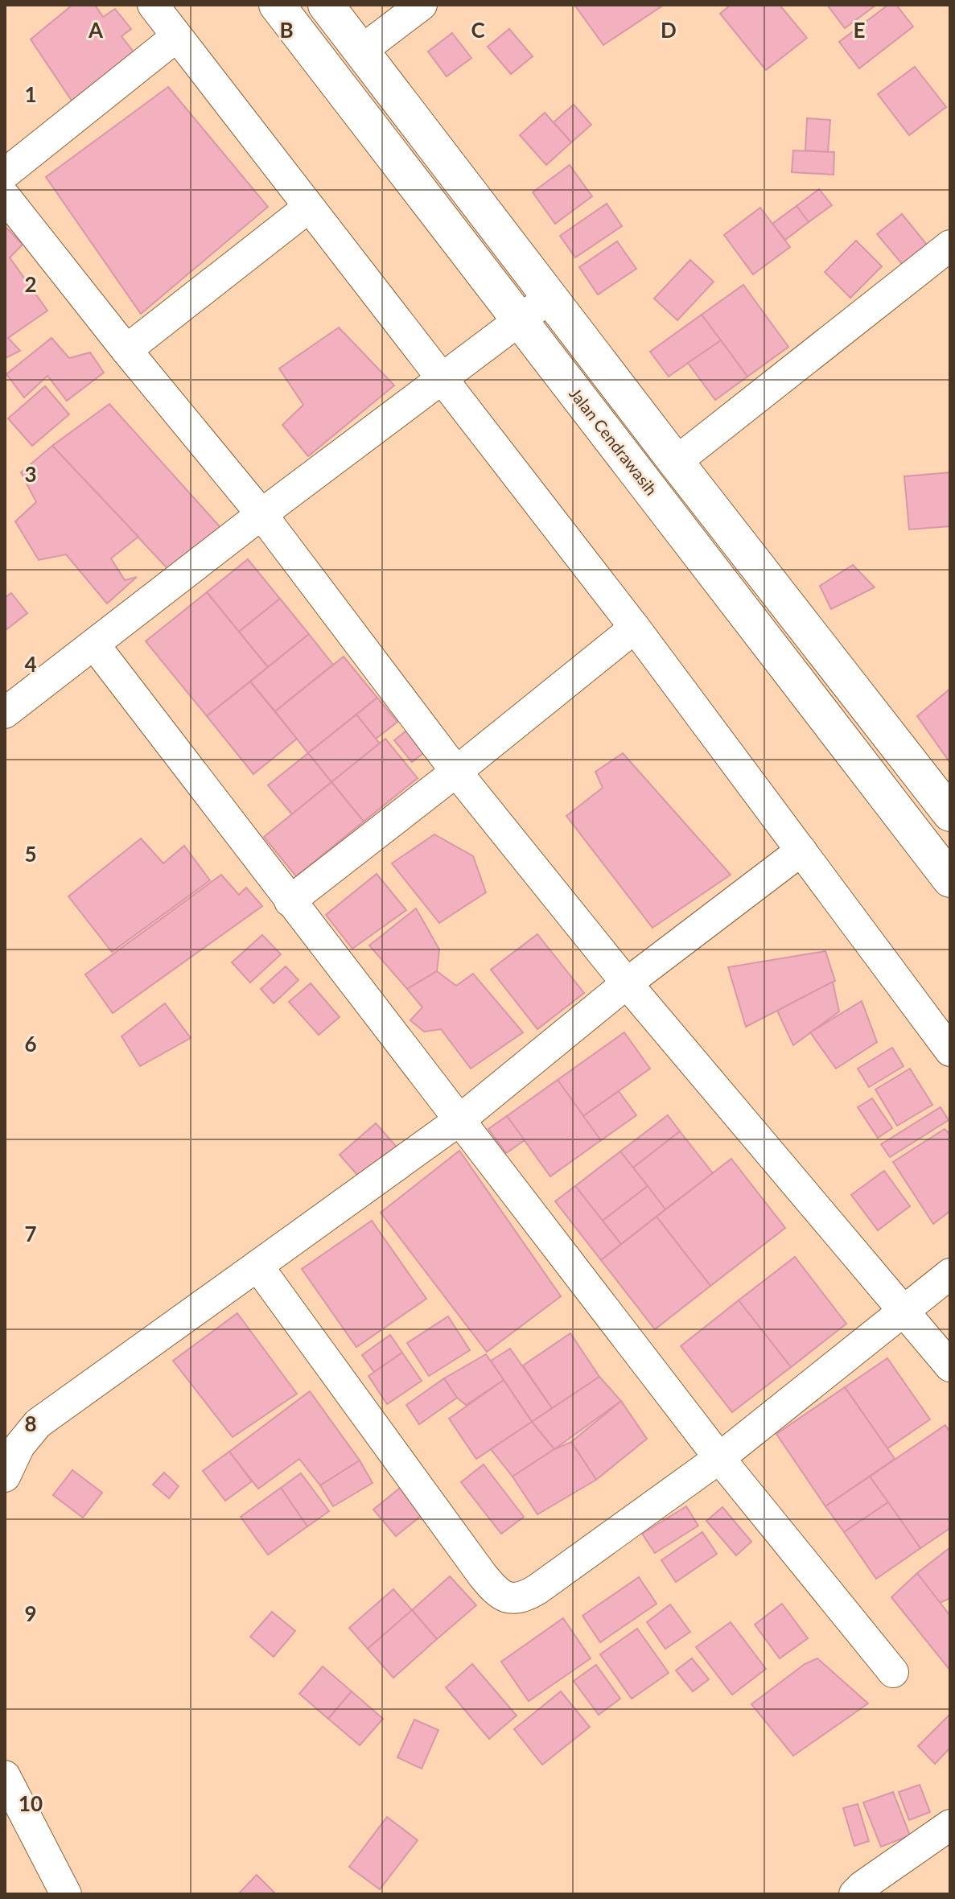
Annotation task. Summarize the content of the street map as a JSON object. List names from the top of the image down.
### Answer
{
  "streets": {
    "main road": ["Jalan Cendrawasih"]
  },
  "grid": {
    "columns": [
      "A",
      "B",
      "C",
      "D",
      "E"
    ],
    "rows": [
      "1",
      "2",
      "3",
      "4",
      "5",
      "6",
      "7",
      "8",
      "9",
      "10"
    ]
  }
}
